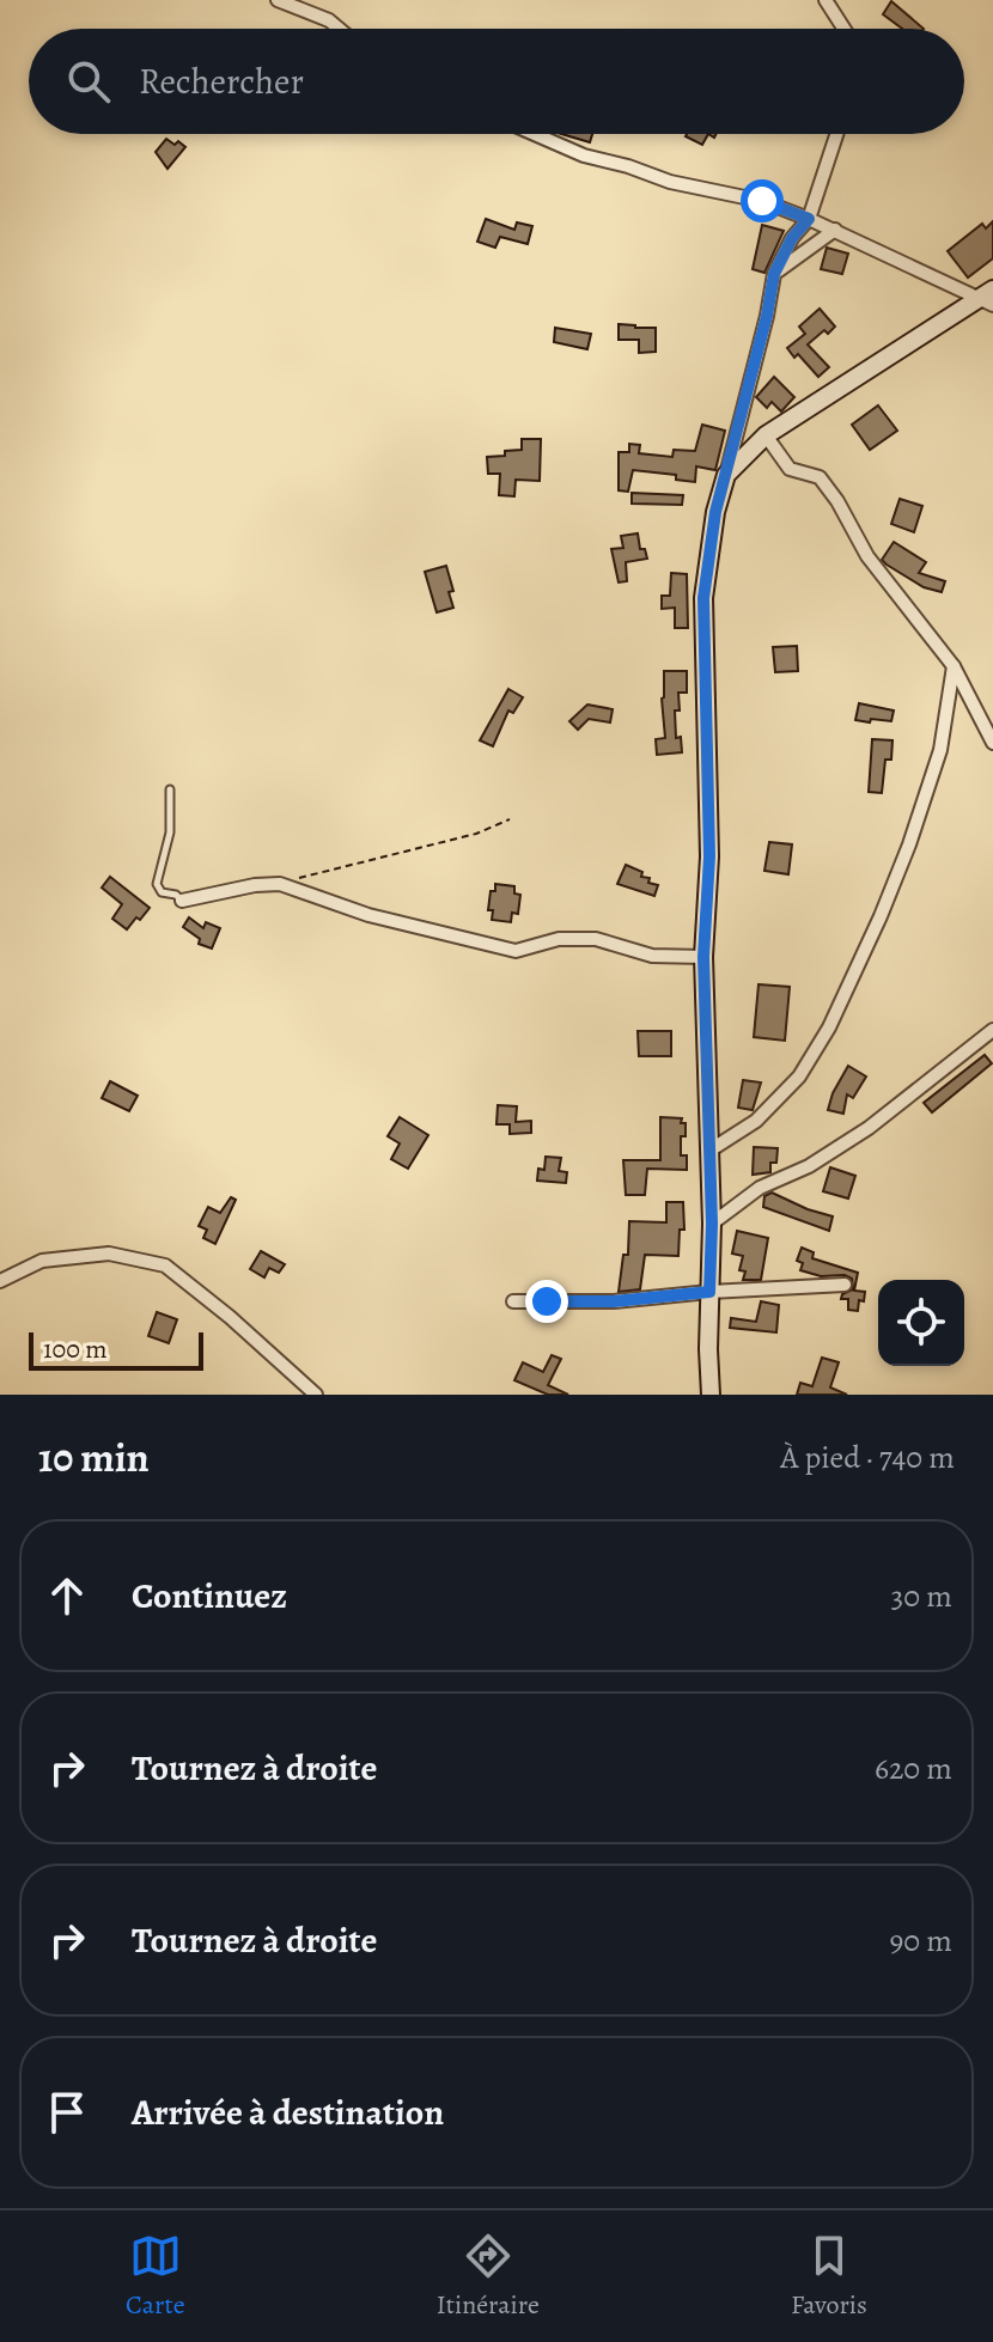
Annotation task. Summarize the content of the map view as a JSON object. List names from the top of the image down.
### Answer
{
  "scale_bar": "100 m",
  "page": {
    "search": "Rechercher",
    "scale": "100 m",
    "heading": ["10 min", "À pied · 740 m"],
    "list": [
      ["Continuez", "30 m"],
      ["Tournez à droite", "620 m"],
      ["Tournez à droite", "90 m"],
      "Arrivée à destination"
    ],
    "nav": ["Carte", "Itinéraire", "Favoris"]
  }
}
